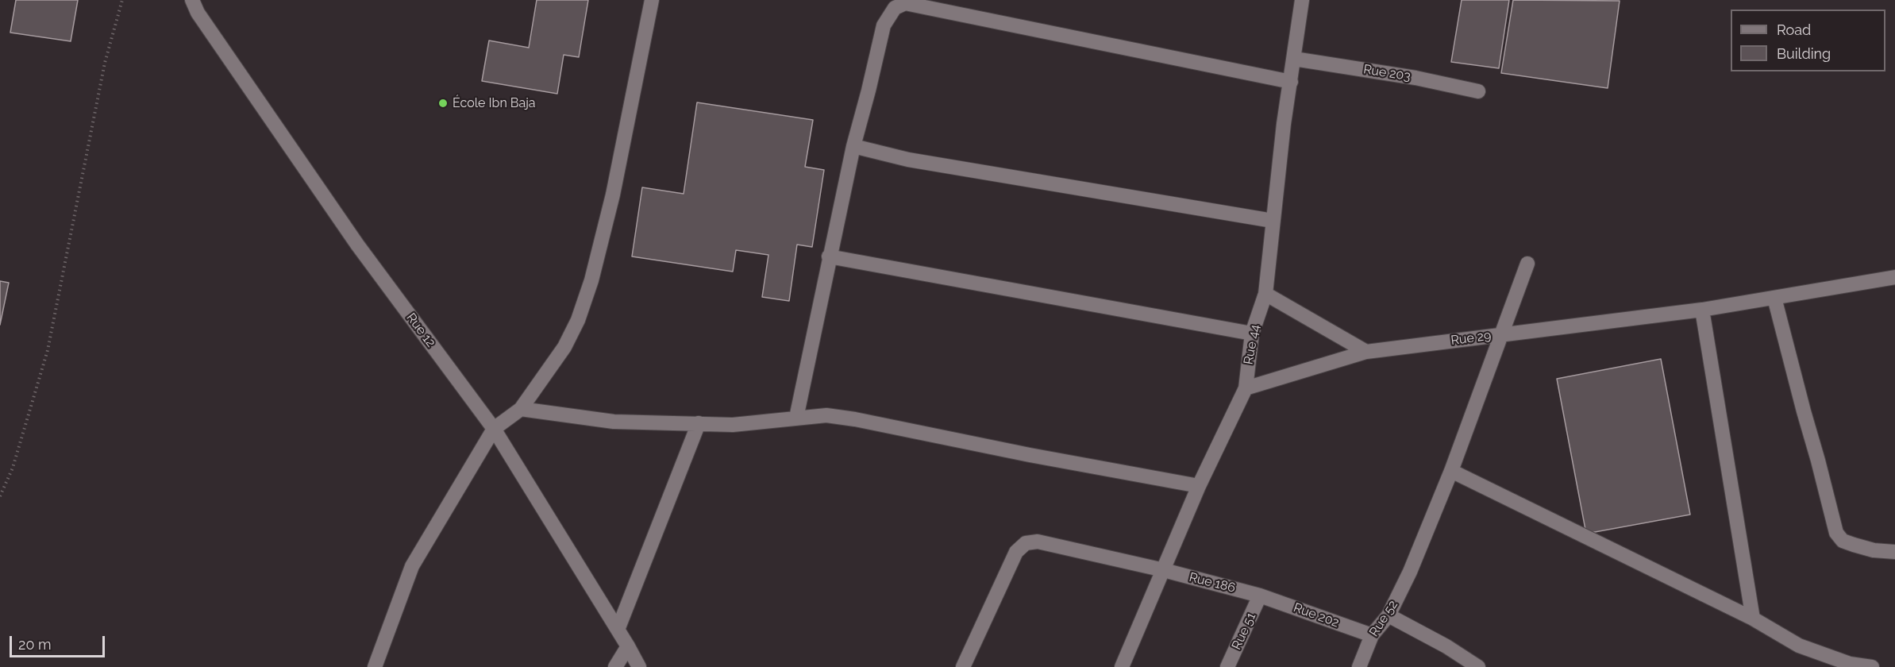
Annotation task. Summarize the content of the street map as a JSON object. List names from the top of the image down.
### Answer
{
  "streets": {
    "street": [
      "Rue 203",
      "Rue 12",
      "Rue 29",
      "Rue 44",
      "Rue 186",
      "Rue 202",
      "Rue 52",
      "Rue 51"
    ]
  },
  "crossings": [
    ["Rue 203", "Rue 44"],
    ["Rue 29", "Rue 44"],
    ["Rue 29", "Rue 52"],
    ["Rue 44", "Rue 186"],
    ["Rue 186", "Rue 202"],
    ["Rue 186", "Rue 51"],
    ["Rue 202", "Rue 52"],
    ["Rue 202", "Rue 51"]
  ],
  "places": ["École Ibn Baja"],
  "legend": ["Road", "Building"],
  "scale_bar": "20 m"
}
